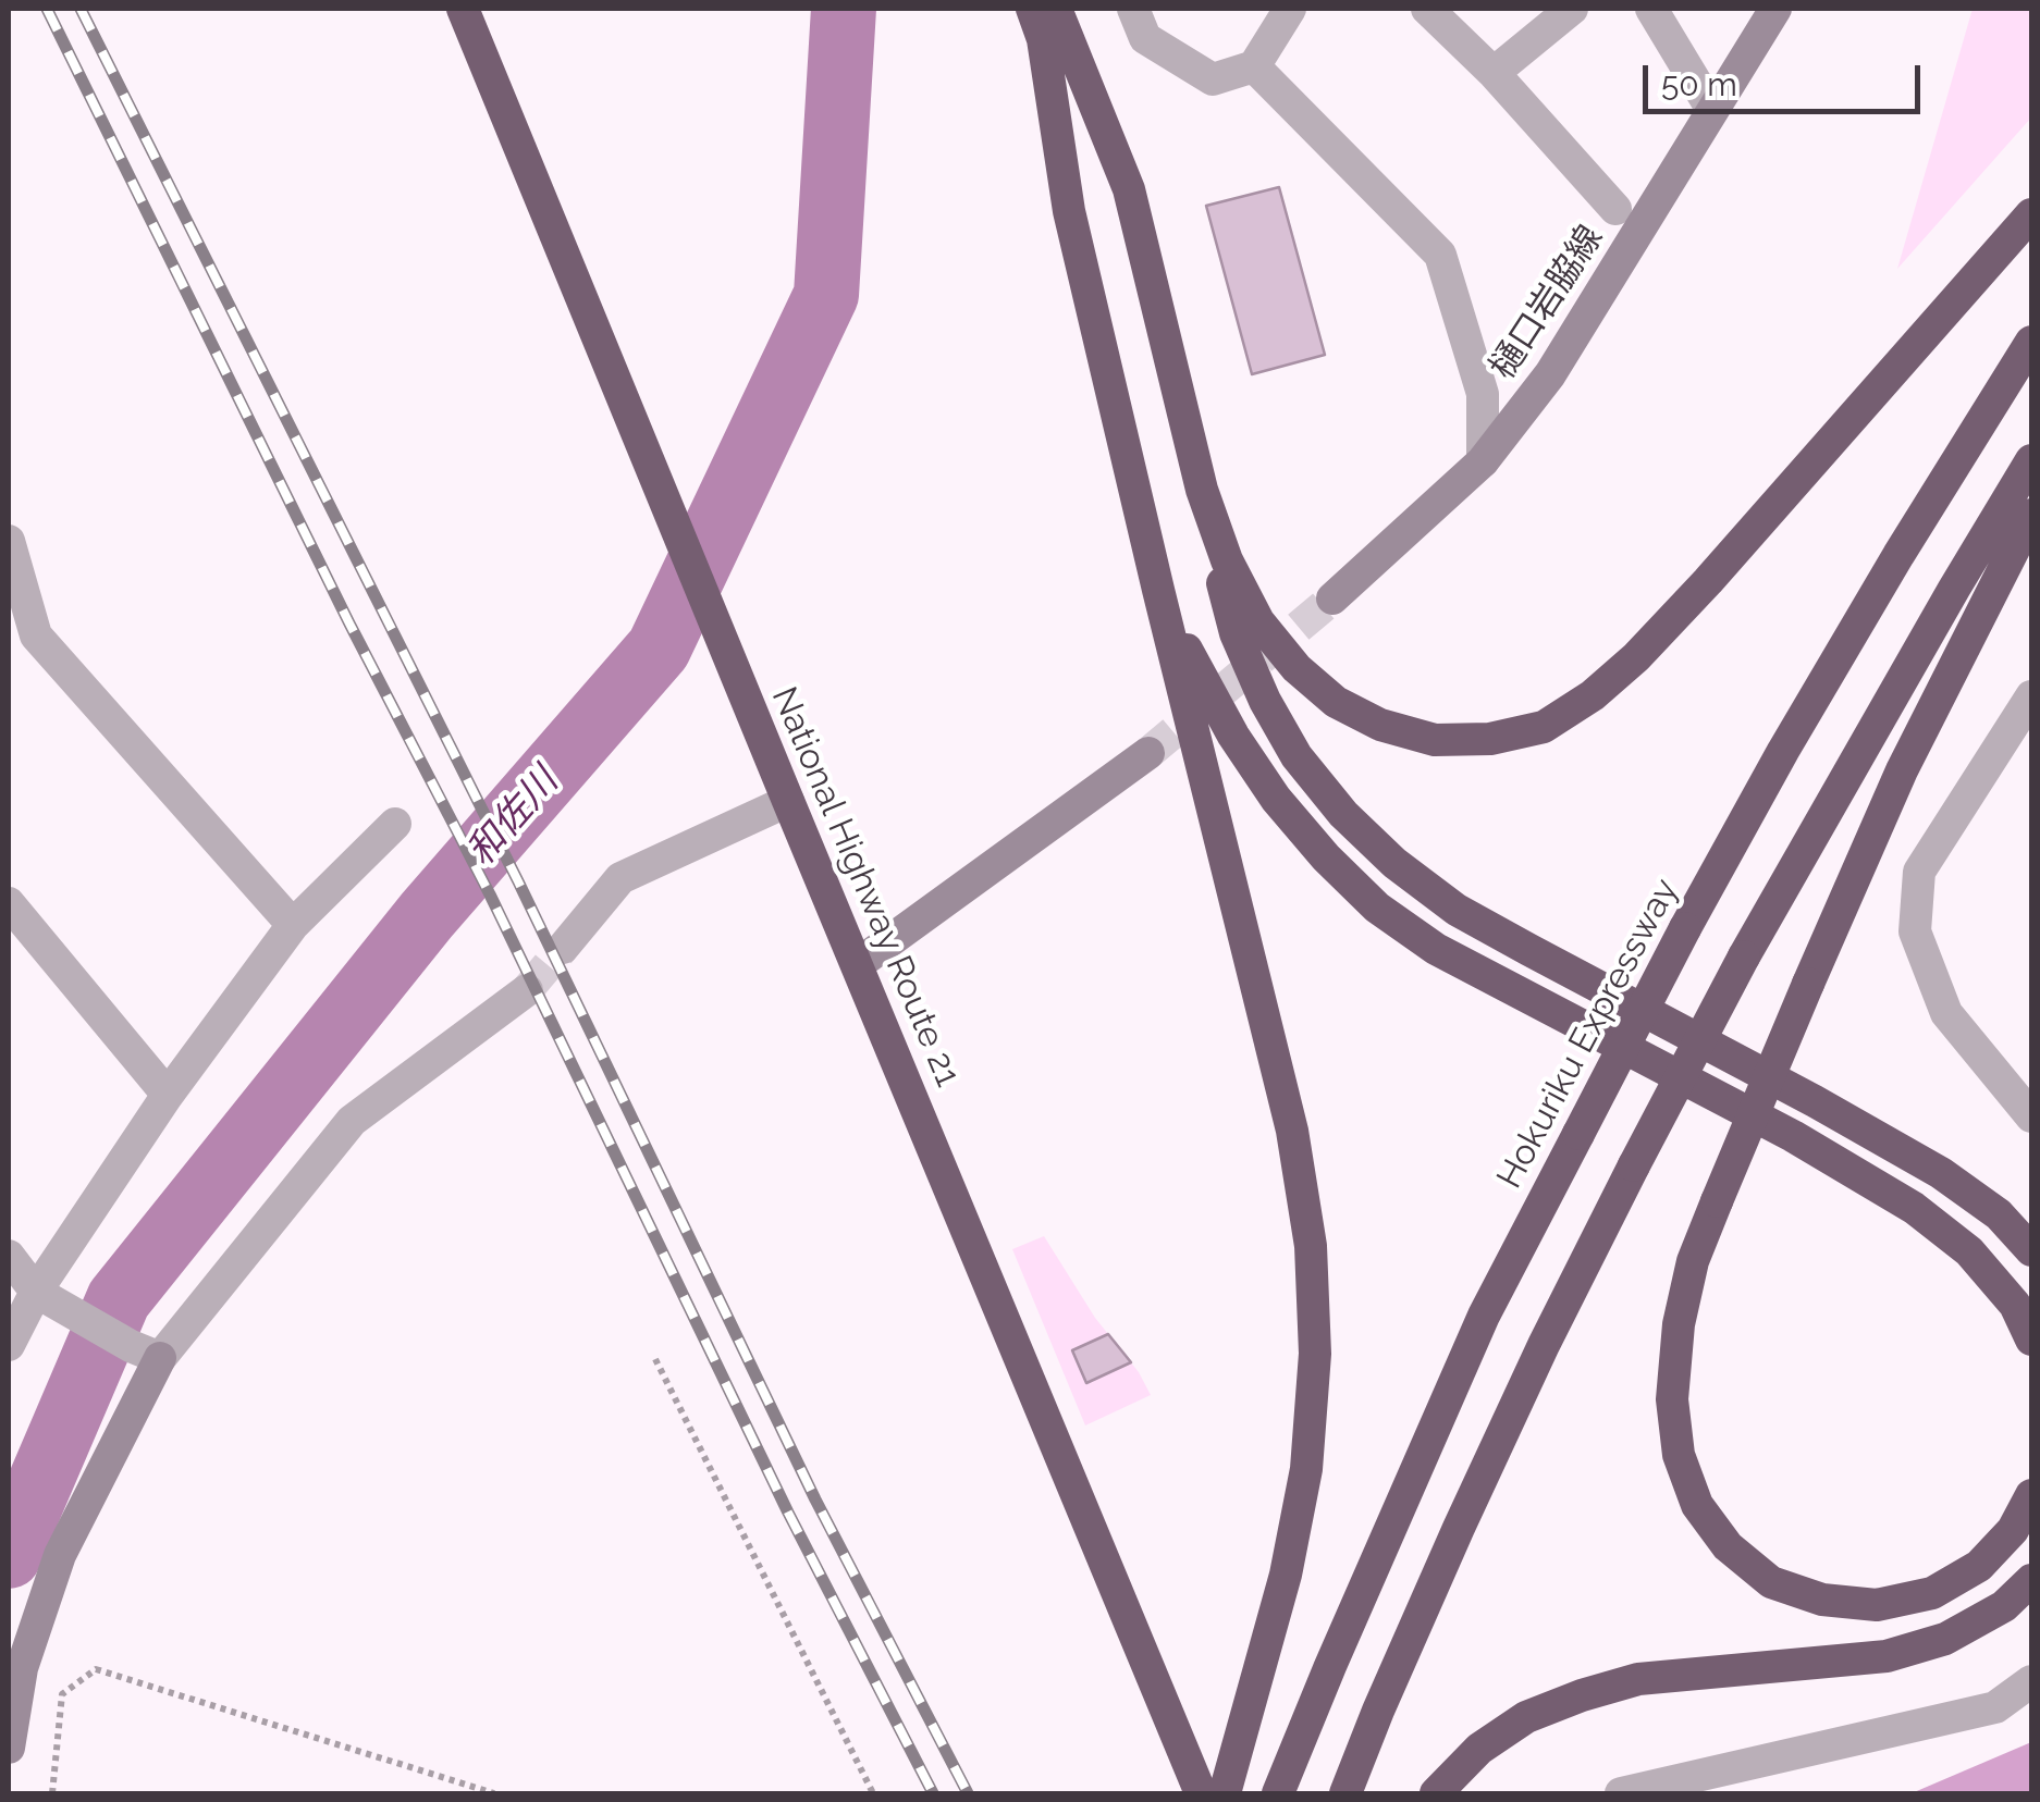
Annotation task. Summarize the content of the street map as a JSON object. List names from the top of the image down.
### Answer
{
  "streets": {
    "highway": ["National Highway Route 21", "Hokuriku Expressway"],
    "main road": ["樋口岩脇線"]
  },
  "water": ["和佐川"],
  "scale_bar": "50 m"
}
